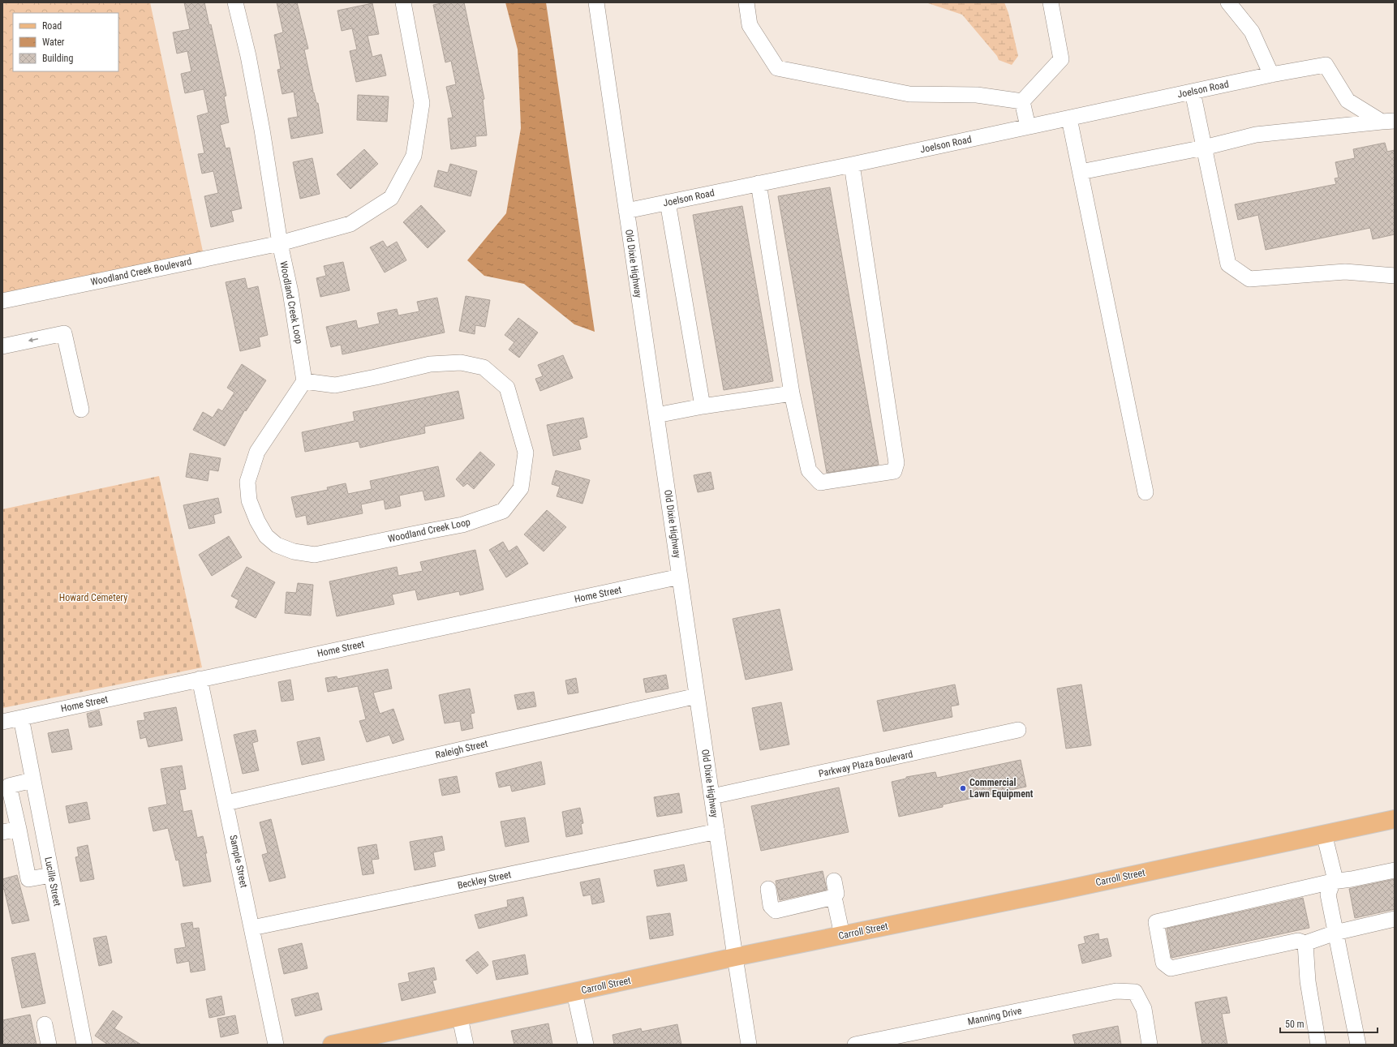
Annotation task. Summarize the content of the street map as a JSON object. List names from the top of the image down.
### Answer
{
  "streets": {
    "main road": ["Carroll Street"],
    "street": [
      "Joelson Road",
      "Old Dixie Highway",
      "Woodland Creek Boulevard",
      "Woodland Creek Loop",
      "Home Street",
      "Raleigh Street",
      "Parkway Plaza Boulevard",
      "Sample Street",
      "Beckley Street",
      "Lucille Street",
      "Manning Drive"
    ]
  },
  "crossings": [
    ["Joelson Road", "Old Dixie Highway"],
    ["Old Dixie Highway", "Home Street"],
    ["Old Dixie Highway", "Raleigh Street"],
    ["Old Dixie Highway", "Parkway Plaza Boulevard"],
    ["Old Dixie Highway", "Carroll Street"],
    ["Old Dixie Highway", "Beckley Street"],
    ["Woodland Creek Boulevard", "Woodland Creek Loop"],
    ["Home Street", "Sample Street"],
    ["Home Street", "Lucille Street"],
    ["Raleigh Street", "Sample Street"],
    ["Sample Street", "Beckley Street"]
  ],
  "parks": ["Howard Cemetery"],
  "places": ["Commercial Lawn Equipment"],
  "legend": ["Road", "Water", "Building"],
  "scale_bar": "50 m"
}
